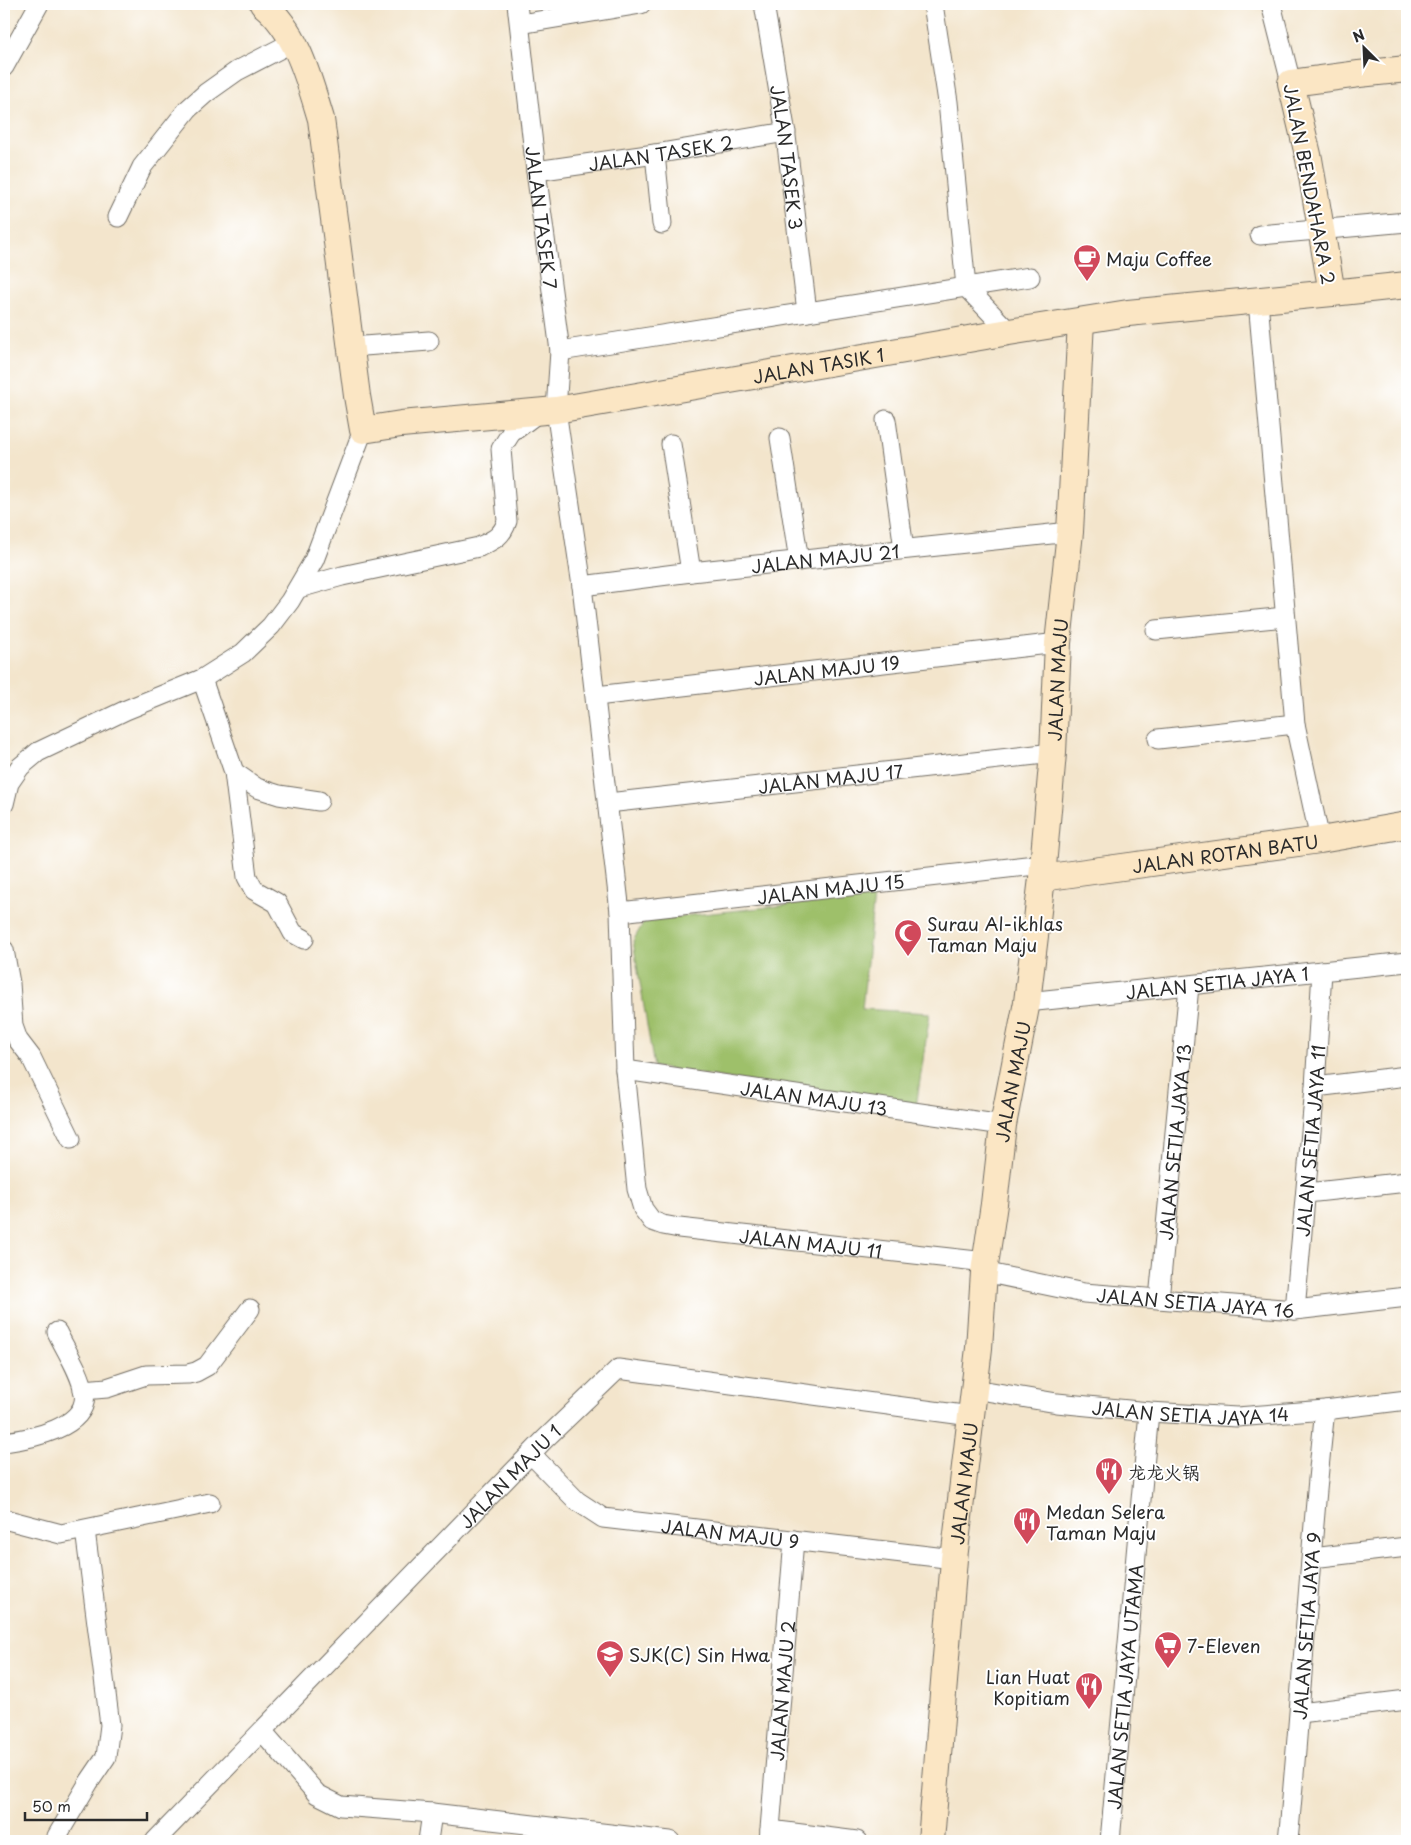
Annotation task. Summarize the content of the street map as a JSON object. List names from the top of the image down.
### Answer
{
  "streets": {
    "street": [
      "JALAN TASEK 2",
      "JALAN TASEK 3",
      "JALAN BENDAHARA 2",
      "JALAN TASEK 7",
      "JALAN TASIK 1",
      "JALAN MAJU 21",
      "JALAN MAJU 19",
      "JALAN MAJU",
      "JALAN MAJU 17",
      "JALAN ROTAN BATU",
      "JALAN MAJU 15",
      "JALAN SETIA JAYA 1",
      "JALAN MAJU 13",
      "JALAN SETIA JAYA 11",
      "JALAN SETIA JAYA 13",
      "JALAN MAJU 11",
      "JALAN SETIA JAYA 16",
      "JALAN SETIA JAYA 14",
      "JALAN MAJU 1",
      "JALAN MAJU 9",
      "JALAN SETIA JAYA 9",
      "JALAN SETIA JAYA UTAMA",
      "JALAN MAJU 2"
    ]
  },
  "crossings": [
    ["JALAN TASEK 2", "JALAN TASEK 3"],
    ["JALAN TASEK 2", "JALAN TASEK 7"],
    ["JALAN BENDAHARA 2", "JALAN TASIK 1"],
    ["JALAN BENDAHARA 2", "JALAN MAJU"],
    ["JALAN TASEK 7", "JALAN TASIK 1"],
    ["JALAN TASEK 7", "JALAN MAJU 21"],
    ["JALAN TASEK 7", "JALAN MAJU 19"],
    ["JALAN TASEK 7", "JALAN MAJU 17"],
    ["JALAN TASEK 7", "JALAN MAJU 15"],
    ["JALAN TASEK 7", "JALAN MAJU 13"],
    ["JALAN TASEK 7", "JALAN MAJU 11"],
    ["JALAN TASIK 1", "JALAN MAJU"],
    ["JALAN MAJU 21", "JALAN MAJU"],
    ["JALAN MAJU 19", "JALAN MAJU"],
    ["JALAN MAJU", "JALAN MAJU 17"],
    ["JALAN MAJU", "JALAN ROTAN BATU"],
    ["JALAN MAJU", "JALAN MAJU 15"],
    ["JALAN MAJU", "JALAN SETIA JAYA 1"],
    ["JALAN MAJU", "JALAN MAJU 13"],
    ["JALAN MAJU", "JALAN MAJU 11"],
    ["JALAN MAJU", "JALAN SETIA JAYA 16"],
    ["JALAN MAJU", "JALAN SETIA JAYA 14"],
    ["JALAN MAJU", "JALAN MAJU 1"],
    ["JALAN MAJU", "JALAN MAJU 9"],
    ["JALAN ROTAN BATU", "JALAN MAJU 15"],
    ["JALAN SETIA JAYA 1", "JALAN SETIA JAYA 11"],
    ["JALAN SETIA JAYA 1", "JALAN SETIA JAYA 13"],
    ["JALAN SETIA JAYA 11", "JALAN SETIA JAYA 16"],
    ["JALAN SETIA JAYA 13", "JALAN SETIA JAYA 16"],
    ["JALAN MAJU 11", "JALAN SETIA JAYA 16"],
    ["JALAN SETIA JAYA 14", "JALAN SETIA JAYA 9"],
    ["JALAN SETIA JAYA 14", "JALAN SETIA JAYA UTAMA"],
    ["JALAN MAJU 1", "JALAN MAJU 9"],
    ["JALAN MAJU 9", "JALAN MAJU 2"]
  ],
  "places": {
    "cafe": ["Maju Coffee"],
    "mosque": ["Surau Al-ikhlas Taman Maju"],
    "restaurant": ["龙龙火锅", "Medan Selera Taman Maju", "Lian Huat Kopitiam"],
    "supermarket": ["7-Eleven"],
    "school or university": ["SJK(C) Sin Hwa"]
  },
  "scale_bar": "50 m",
  "north": "top left"
}
